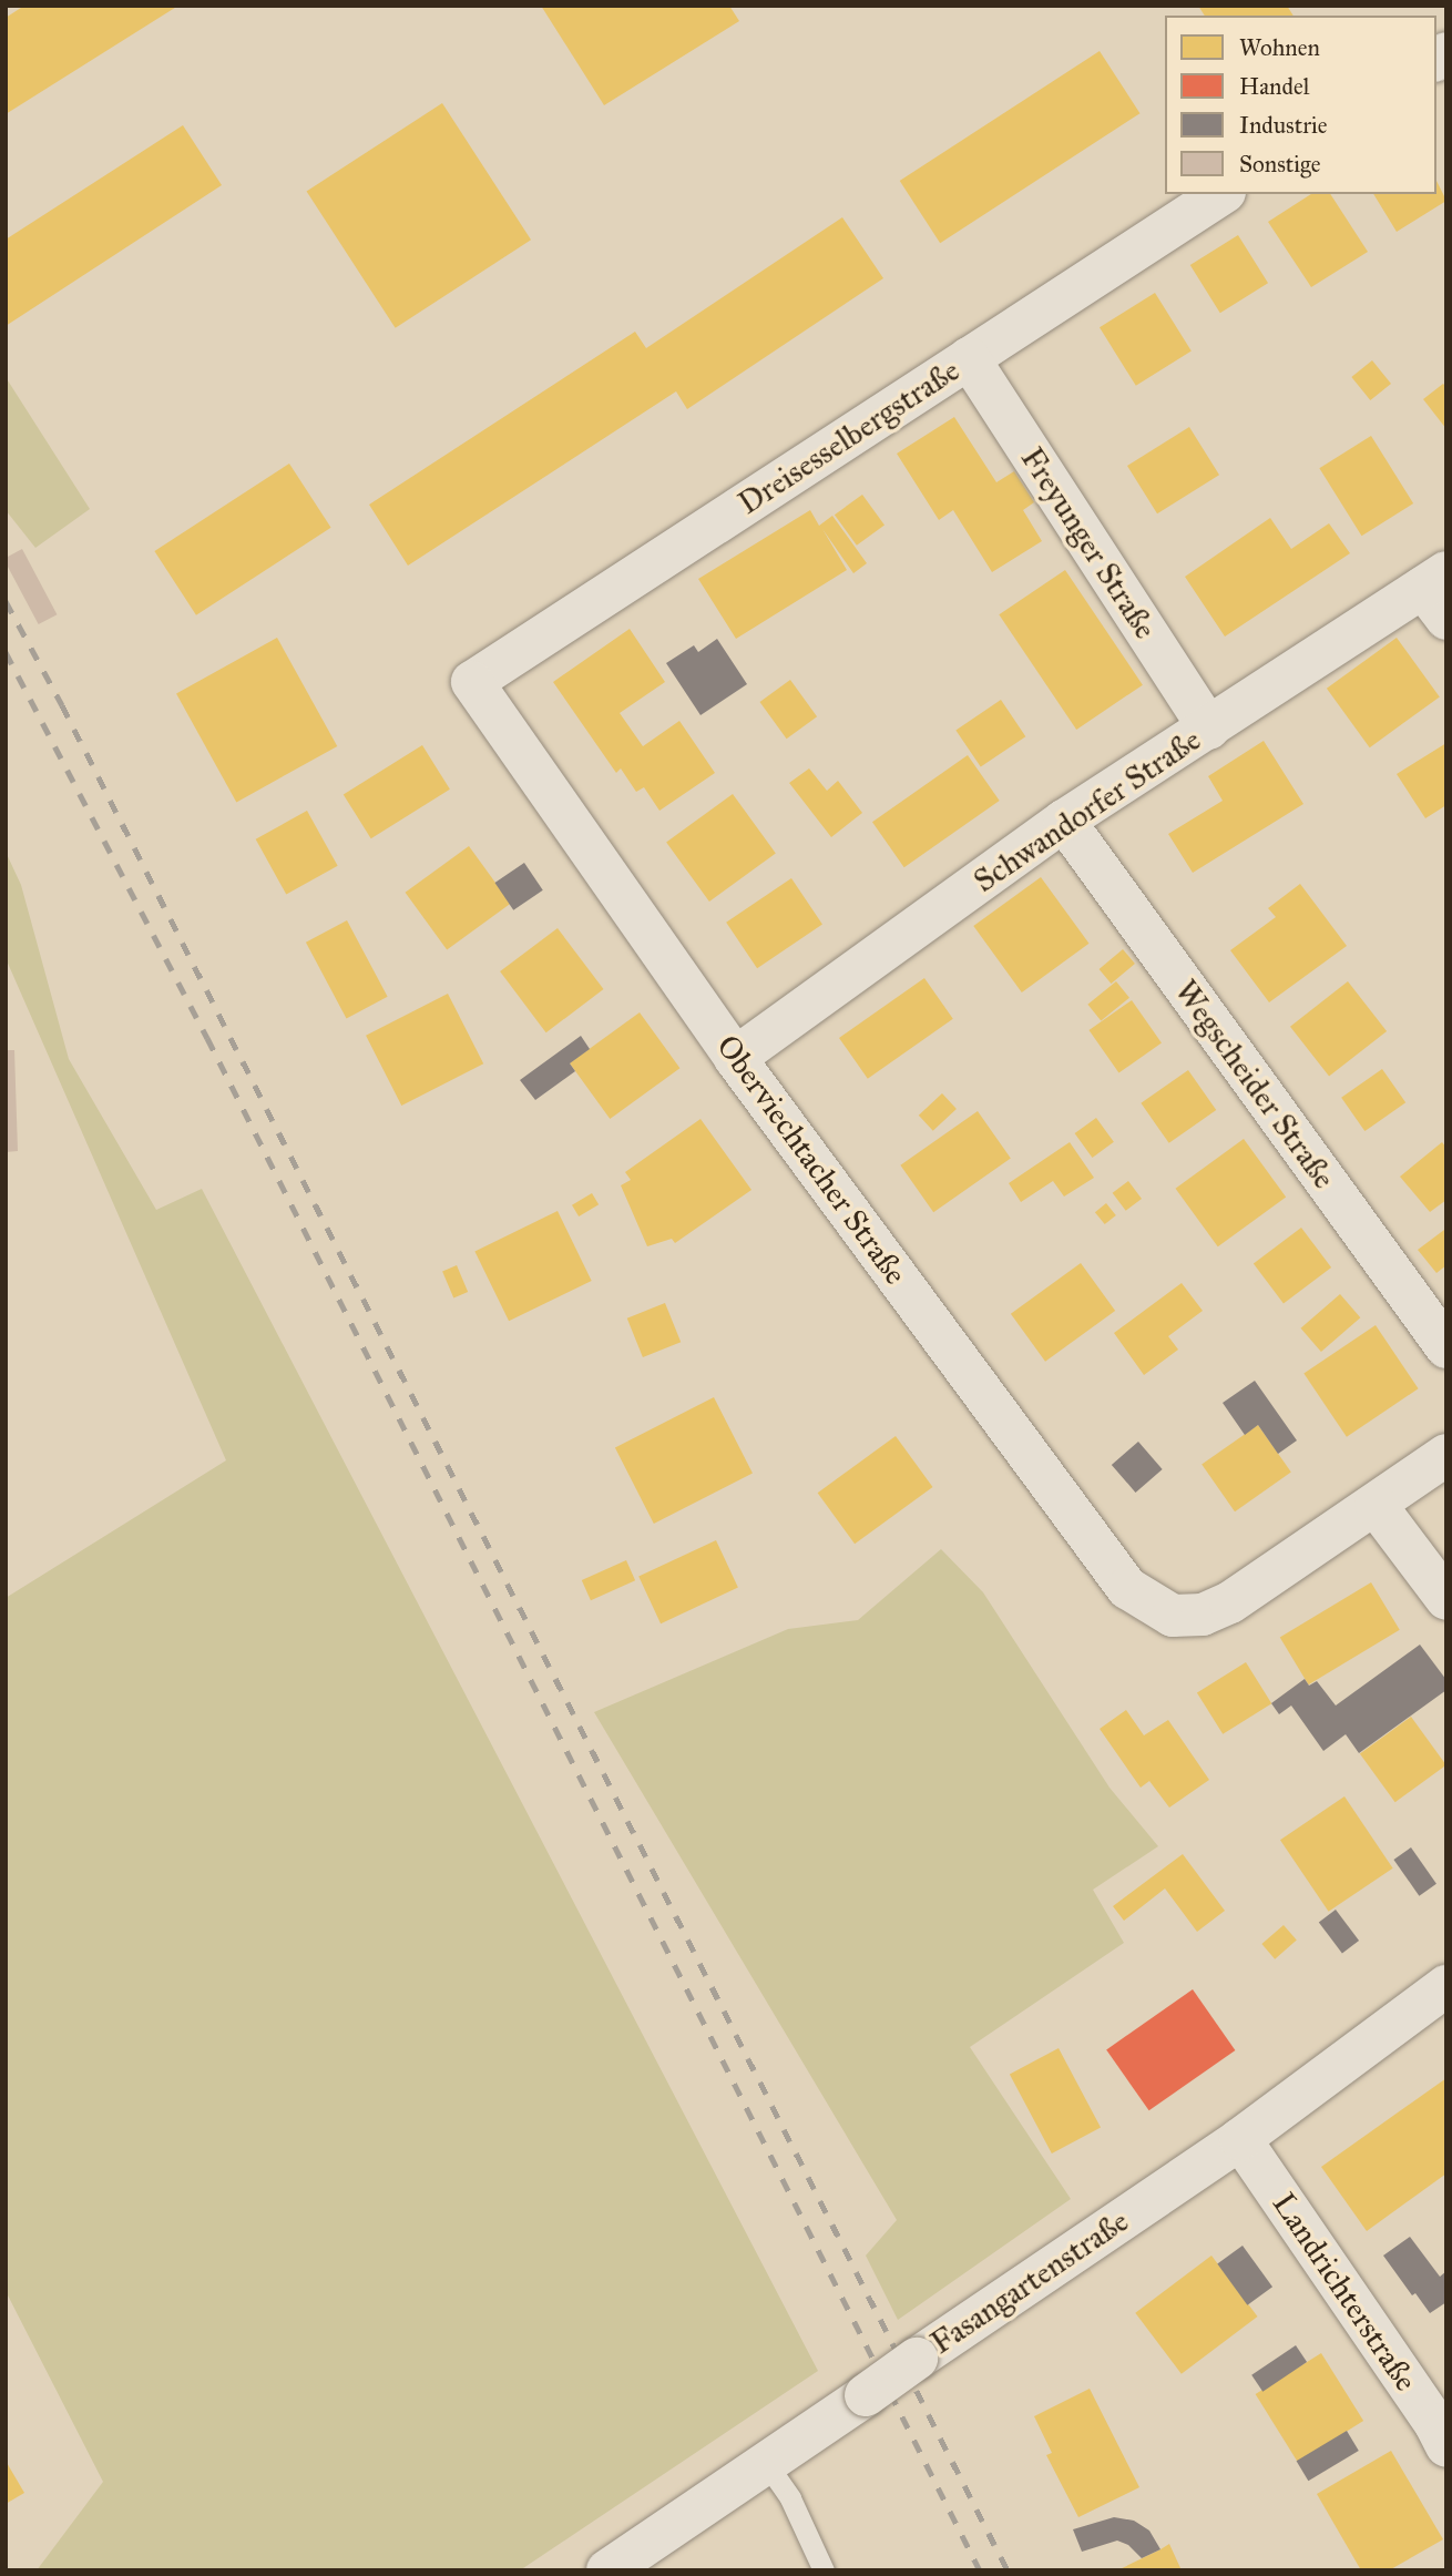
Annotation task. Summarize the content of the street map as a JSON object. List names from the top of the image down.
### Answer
{
  "streets": {
    "street": [
      "Dreisesselbergstraße",
      "Freyunger Straße",
      "Schwandorfer Straße",
      "Wegscheider Straße",
      "Oberviechtacher Straße",
      "Fasangartenstraße",
      "Landrichterstraße"
    ]
  },
  "crossings": [
    ["Dreisesselbergstraße", "Freyunger Straße"],
    ["Dreisesselbergstraße", "Oberviechtacher Straße"],
    ["Freyunger Straße", "Schwandorfer Straße"],
    ["Schwandorfer Straße", "Wegscheider Straße"],
    ["Schwandorfer Straße", "Oberviechtacher Straße"],
    ["Fasangartenstraße", "Landrichterstraße"]
  ],
  "legend": [
    "Wohnen",
    "Handel",
    "Industrie",
    "Sonstige"
  ]
}
